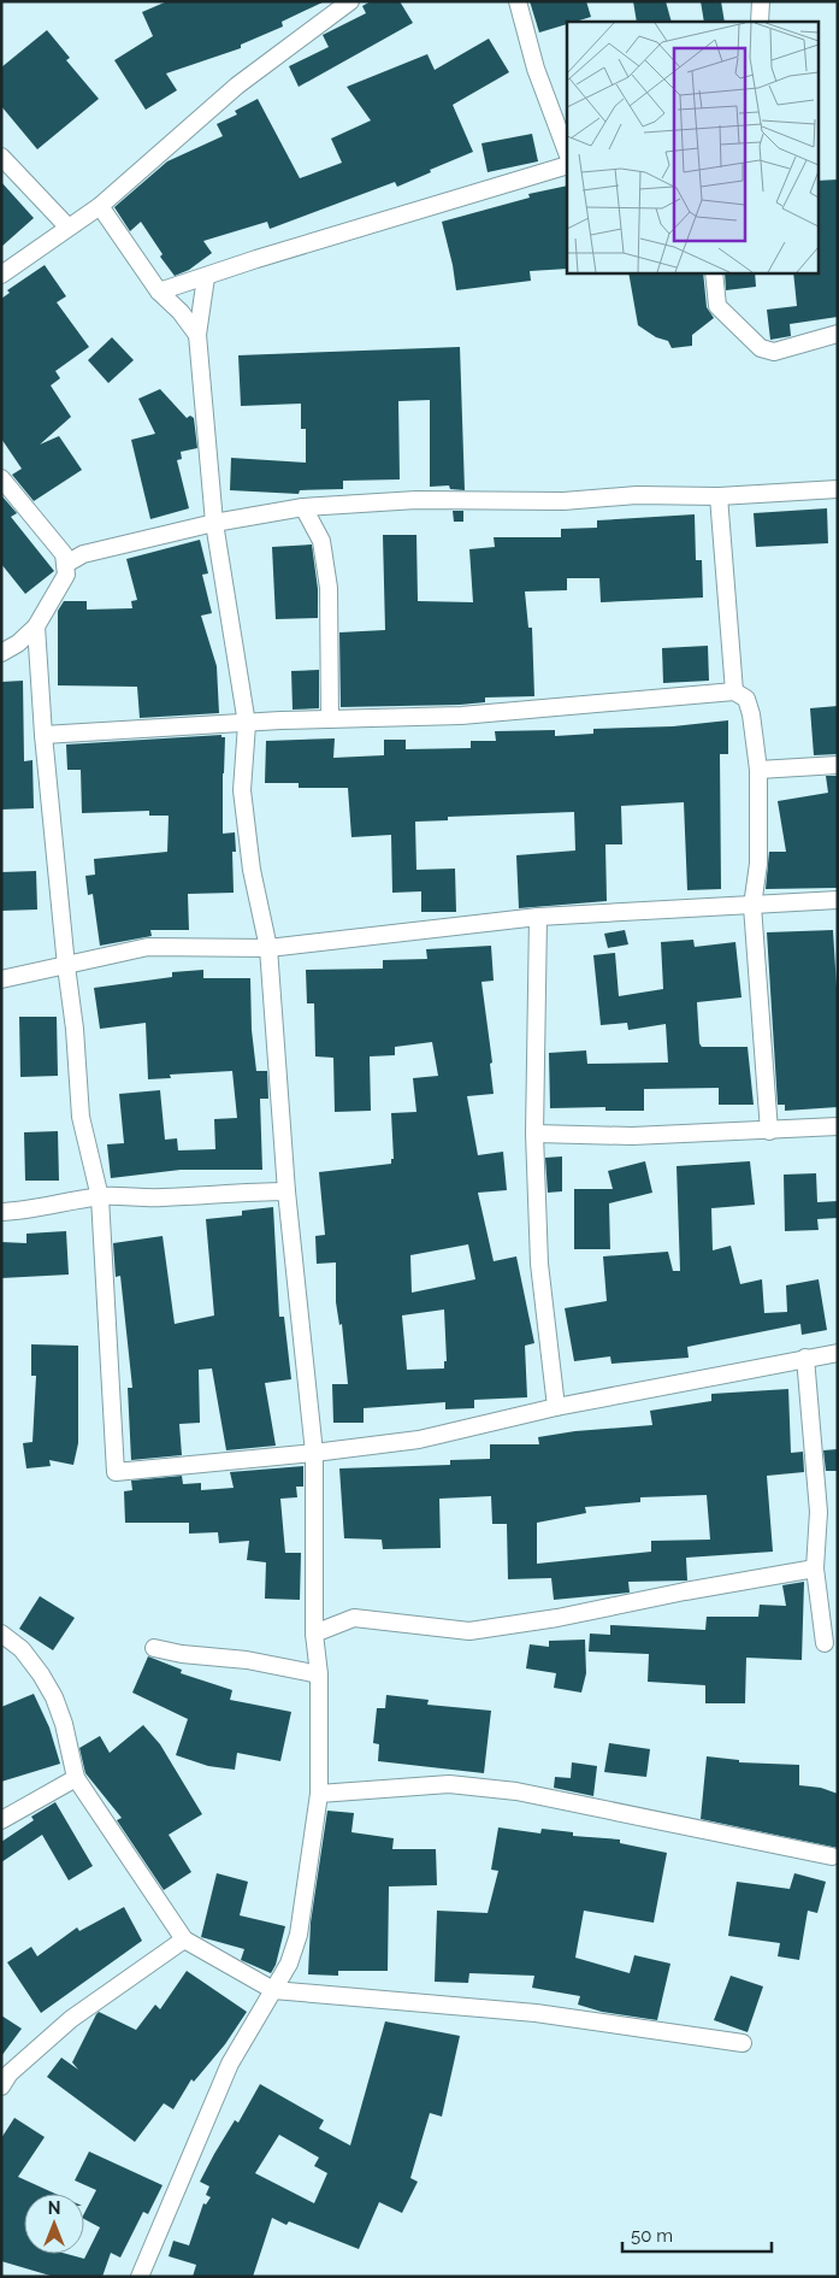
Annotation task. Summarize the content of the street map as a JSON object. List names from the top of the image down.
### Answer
{
  "scale_bar": "50 m",
  "north": "top"
}
